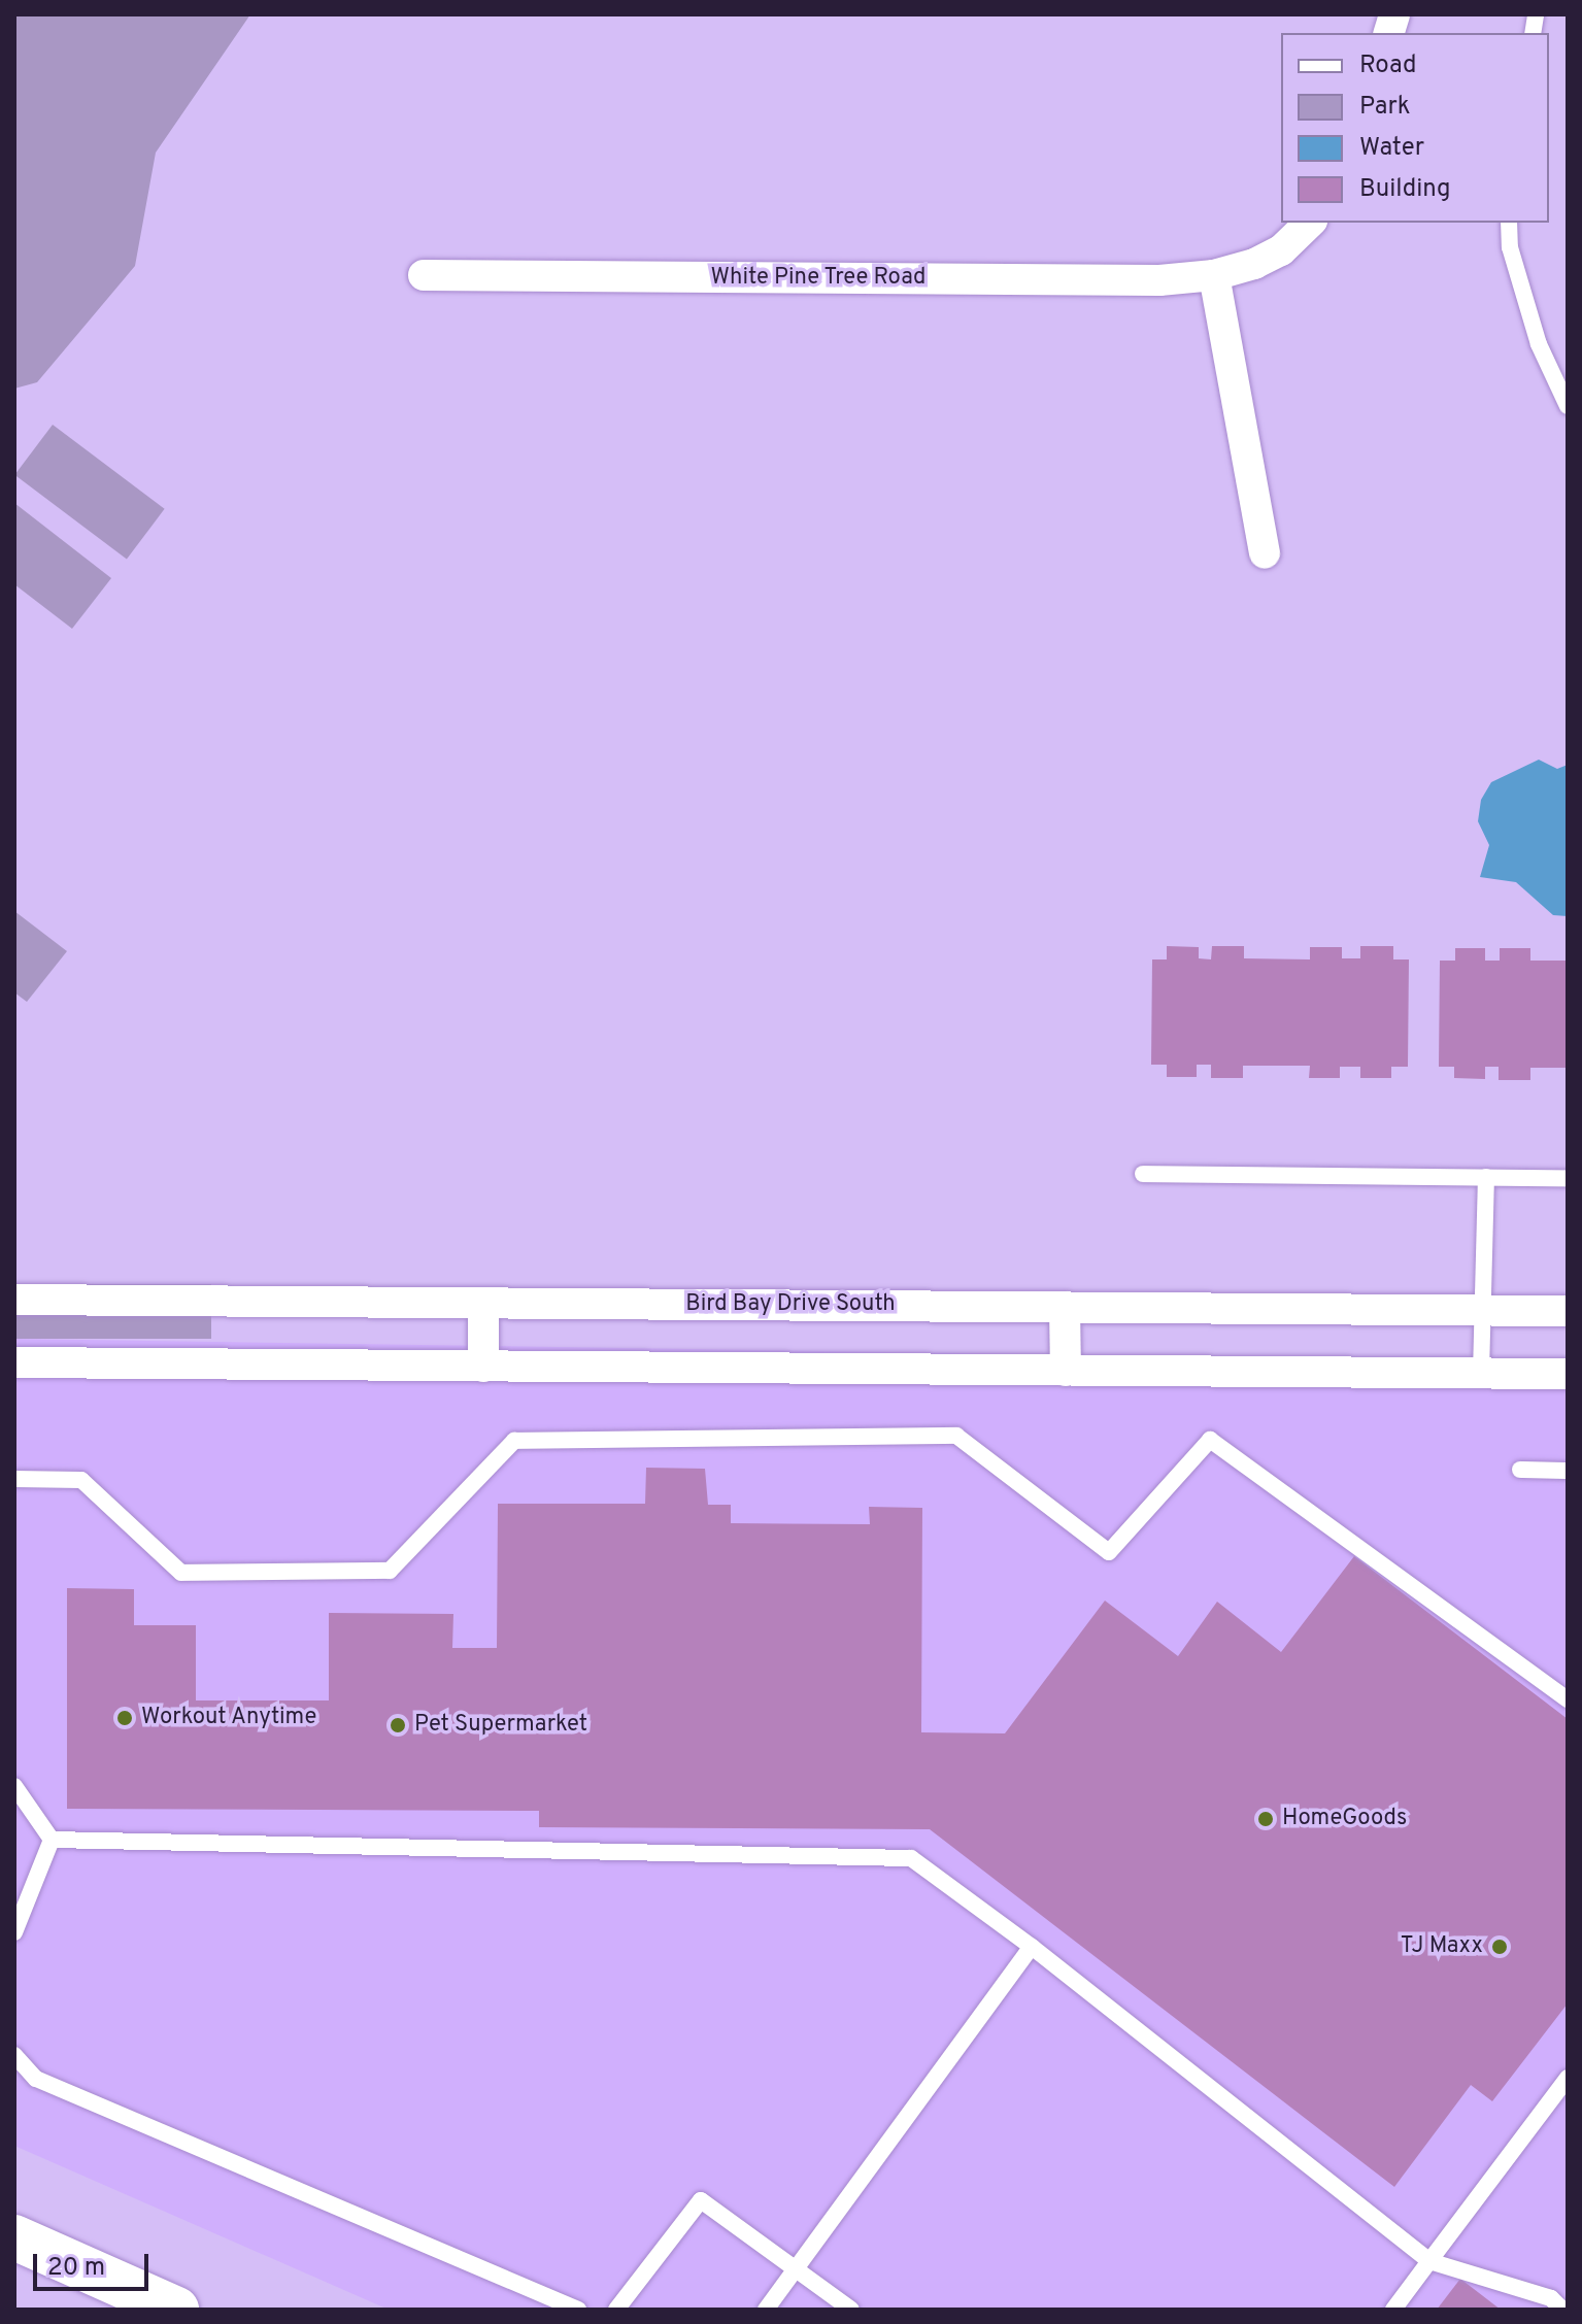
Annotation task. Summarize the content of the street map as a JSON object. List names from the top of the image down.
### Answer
{
  "streets": {
    "street": ["White Pine Tree Road", "Bird Bay Drive South"]
  },
  "places": [
    "Workout Anytime",
    "Pet Supermarket",
    "HomeGoods",
    "TJ Maxx"
  ],
  "legend": [
    "Road",
    "Park",
    "Water",
    "Building"
  ],
  "scale_bar": "20 m"
}
